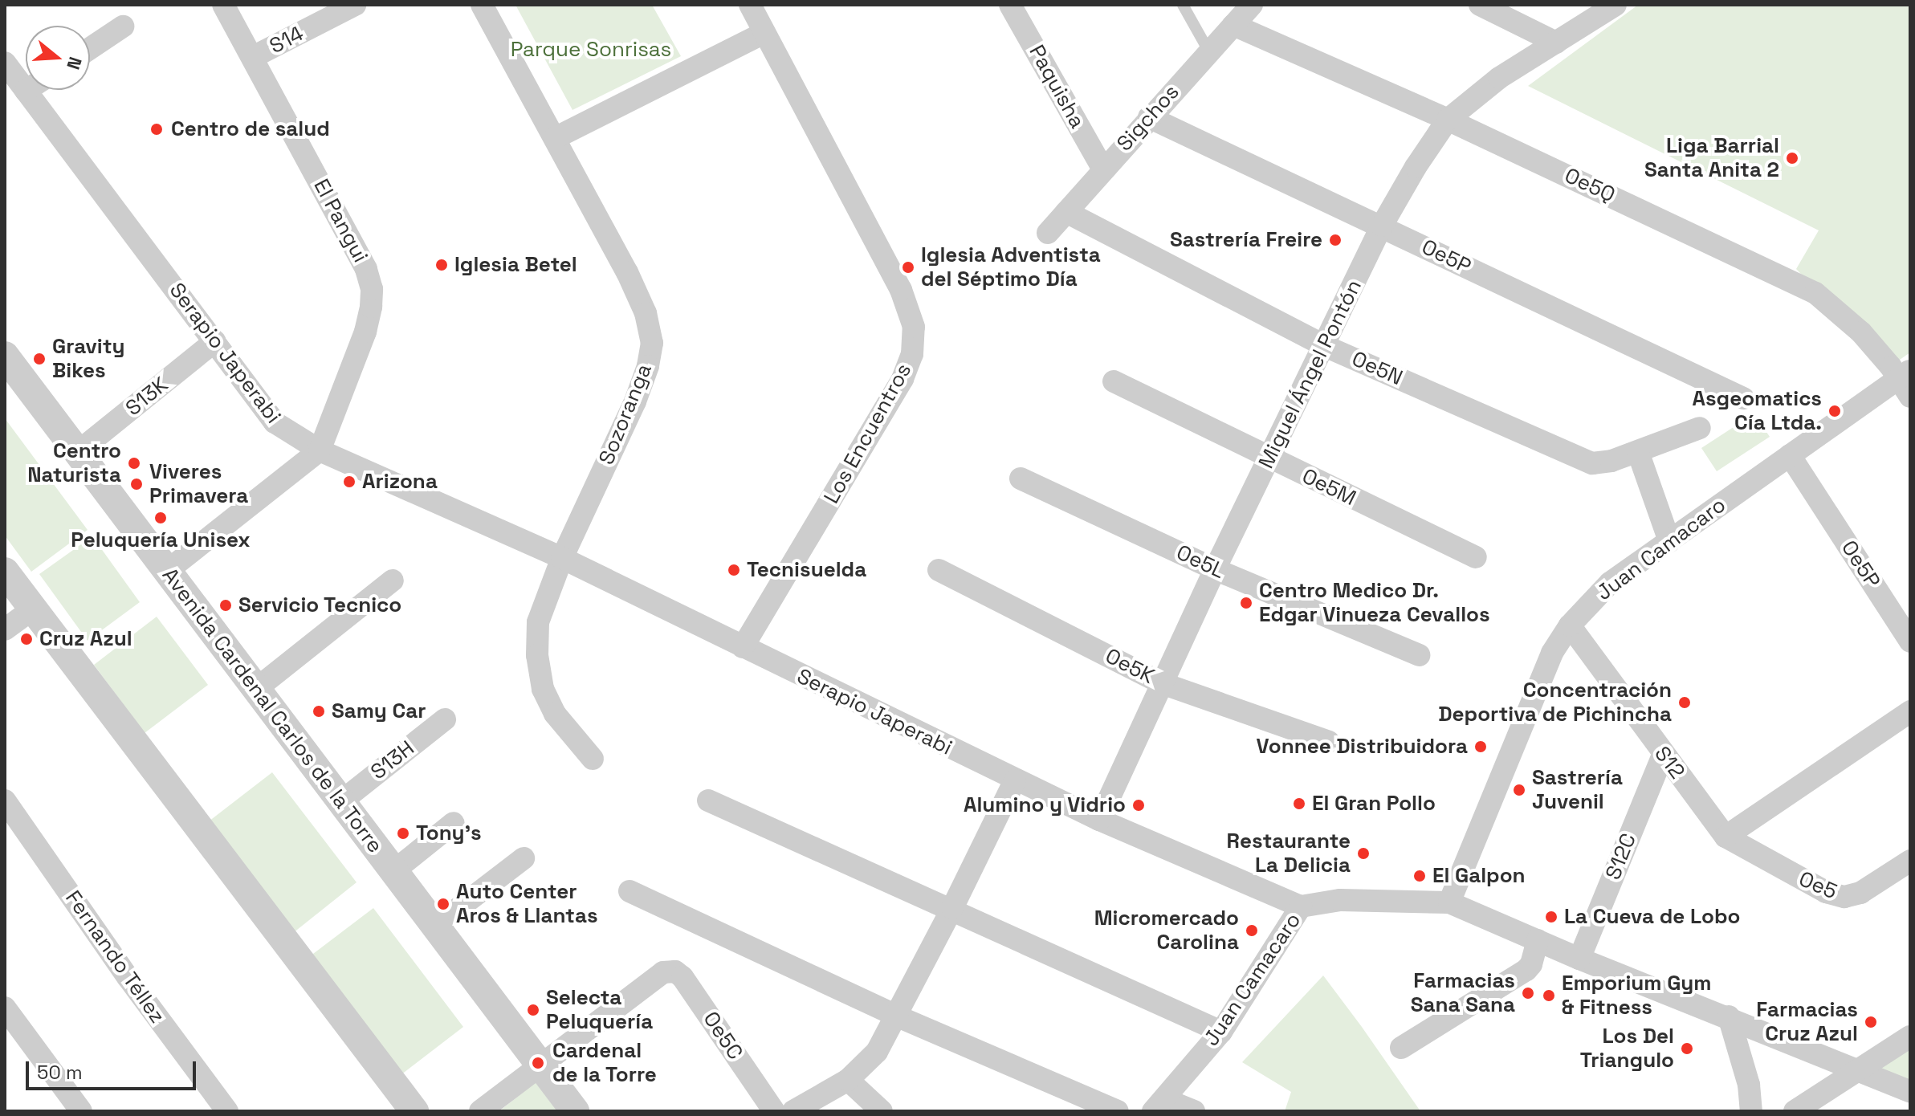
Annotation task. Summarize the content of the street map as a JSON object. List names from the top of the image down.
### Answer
{
  "streets": {
    "street": [
      "S14",
      "Paquisha",
      "Sigchos",
      "Oe5Q",
      "El Pangui",
      "Oe5P",
      "Serapio Japerabi",
      "Oe5N",
      "Miguel Ángel Pontón",
      "S13K",
      "Sozoranga",
      "Los Encuentros",
      "Oe5M",
      "Juan Camacaro",
      "Oe5L",
      "Oe5K",
      "Avenida Cardenal Carlos de la Torre",
      "S13H",
      "S12",
      "S12C",
      "Oe5",
      "Fernando Téllez",
      "Oe5C"
    ]
  },
  "crossings": [
    ["S14", "El Pangui"],
    ["Paquisha", "Sigchos"],
    ["Sigchos", "Oe5Q"],
    ["Sigchos", "Oe5P"],
    ["Sigchos", "Oe5N"],
    ["Oe5Q", "Miguel Ángel Pontón"],
    ["Oe5Q", "Juan Camacaro"],
    ["El Pangui", "Serapio Japerabi"],
    ["Oe5P", "Miguel Ángel Pontón"],
    ["Oe5P", "Juan Camacaro"],
    ["Serapio Japerabi", "Miguel Ángel Pontón"],
    ["Serapio Japerabi", "S13K"],
    ["Serapio Japerabi", "Sozoranga"],
    ["Serapio Japerabi", "Los Encuentros"],
    ["Serapio Japerabi", "Juan Camacaro"],
    ["Oe5N", "Miguel Ángel Pontón"],
    ["Miguel Ángel Pontón", "Oe5M"],
    ["Miguel Ángel Pontón", "Oe5L"],
    ["Miguel Ángel Pontón", "Oe5K"],
    ["S13K", "Avenida Cardenal Carlos de la Torre"],
    ["Juan Camacaro", "S12"],
    ["Avenida Cardenal Carlos de la Torre", "S13H"],
    ["Avenida Cardenal Carlos de la Torre", "Oe5C"],
    ["S12", "S12C"],
    ["S12", "Oe5"]
  ],
  "parks": ["Parque Sonrisas"],
  "places": [
    "Centro de salud",
    "Liga Barrial Santa Anita 2",
    "Sastrería Freire",
    "Iglesia Betel",
    "Iglesia Adventista del Séptimo Día",
    "Gravity Bikes",
    "Asgeomatics Cía Ltda.",
    "Centro Naturista",
    "Arizona",
    "Viveres Primavera",
    "Peluquería Unisex",
    "Tecnisuelda",
    "Centro Medico Dr. Edgar Vinueza Cevallos",
    "Servicio Tecnico",
    "Cruz Azul",
    "Concentración Deportiva de Pichincha",
    "Samy Car",
    "Vonnee Distribuidora",
    "Sastrería Juvenil",
    "El Gran Pollo",
    "Alumino y Vidrio",
    "Tony's",
    "Restaurante La Delicia",
    "El Galpon",
    "Auto Center Aros & Llantas",
    "La Cueva de Lobo",
    "Micromercado Carolina",
    "Farmacias Sana Sana",
    "Emporium Gym & Fitness",
    "Selecta Peluquería",
    "Farmacias Cruz Azul",
    "Los Del Triangulo",
    "Cardenal de la Torre"
  ],
  "scale_bar": "50 m",
  "north": "right"
}
